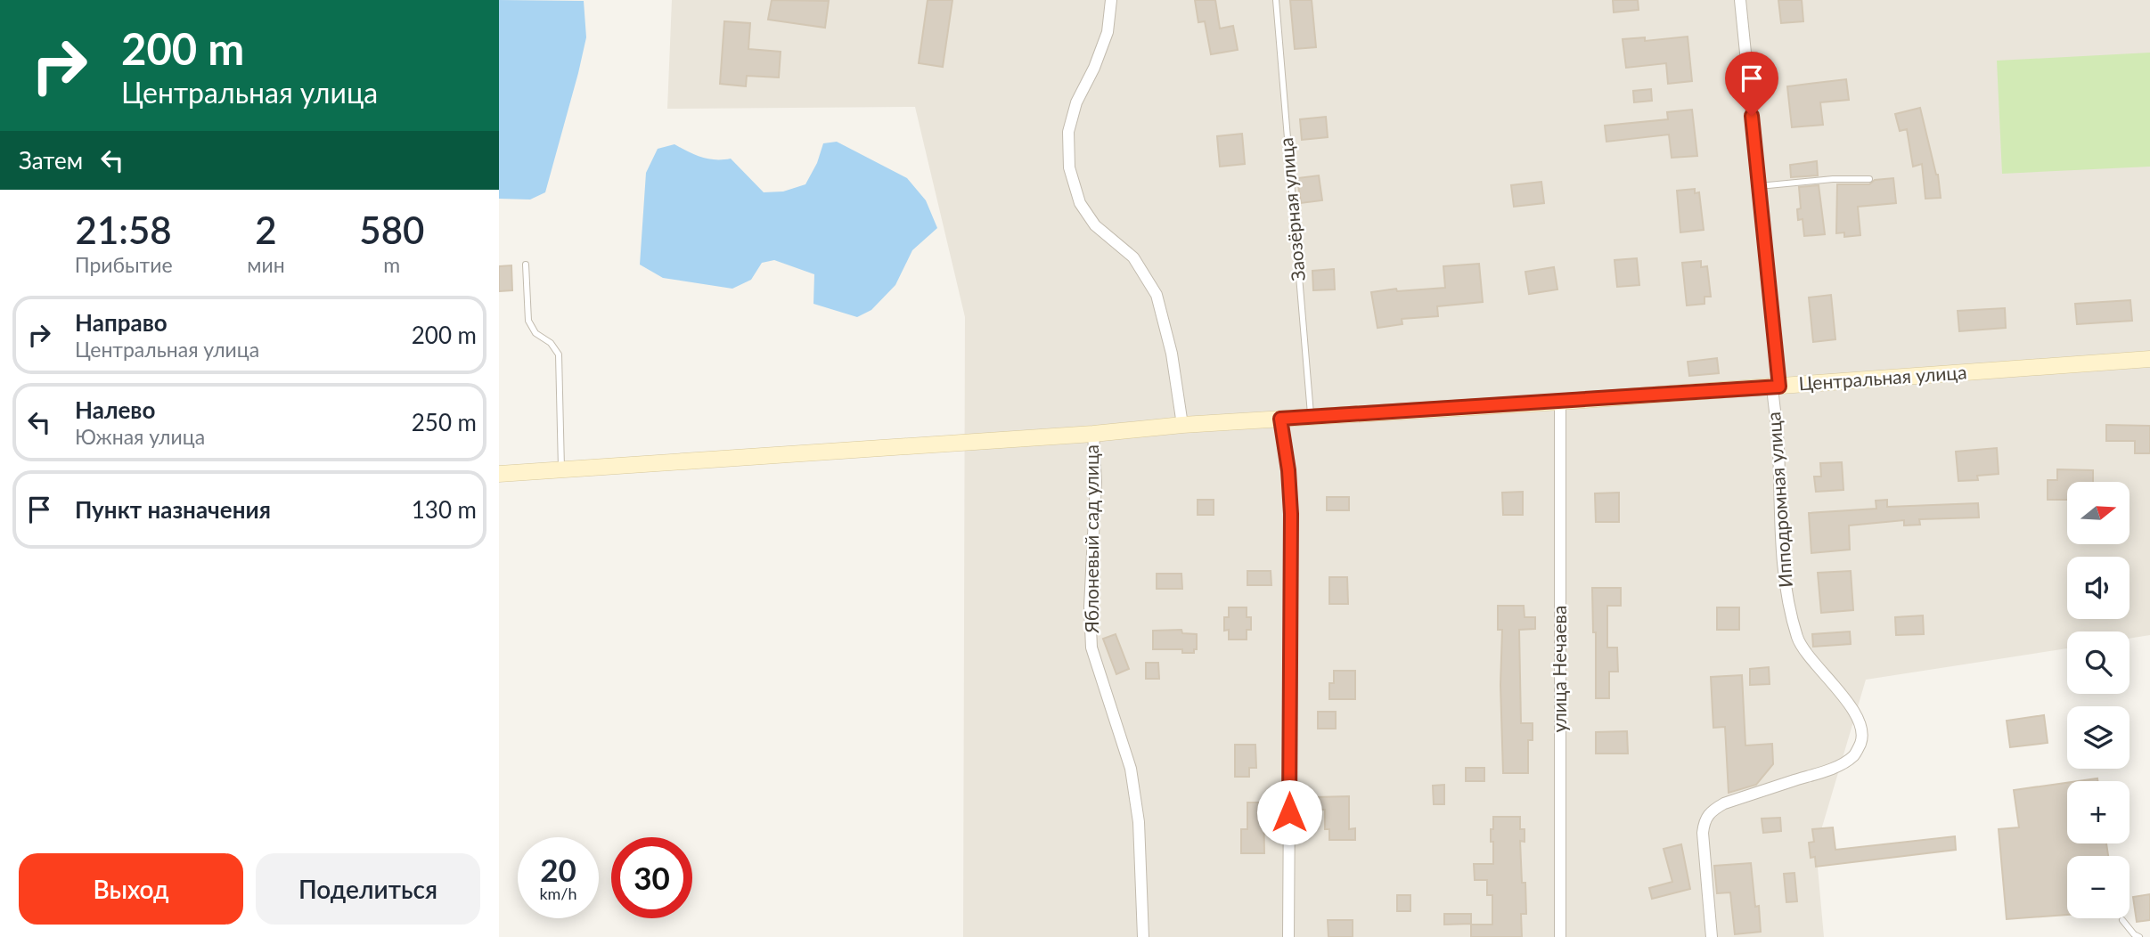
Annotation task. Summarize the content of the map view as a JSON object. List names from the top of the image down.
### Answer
{
  "streets": {
    "street": [
      "Центральная улица",
      "Ипподромная улица",
      "Яблоневый сад улица",
      "улица Нечаева"
    ],
    "lane": ["Заозёрная улица"]
  },
  "crossings": [
    ["Заозёрная улица", "Центральная улица"],
    ["Центральная улица", "Ипподромная улица"],
    ["Центральная улица", "Яблоневый сад улица"],
    ["Центральная улица", "улица Нечаева"]
  ],
  "north": "right",
  "page": {
    "turn": ["200 m", "Центральная улица"],
    "then": "Затем",
    "eta": [
      "21:58",
      "Прибытие",
      "2",
      "мин",
      "580",
      "m"
    ],
    "list": [
      {
        "name": "Направо",
        "note": "Центральная улица",
        "value": "200 m"
      },
      {
        "name": "Налево",
        "note": "Южная улица",
        "value": "250 m"
      },
      {
        "name": "Пункт назначения",
        "value": "130 m"
      }
    ],
    "map_buttons": ["+", "−"],
    "speed": "20 km/h",
    "limit": "30",
    "buttons": ["Выход", "Поделиться"]
  }
}
